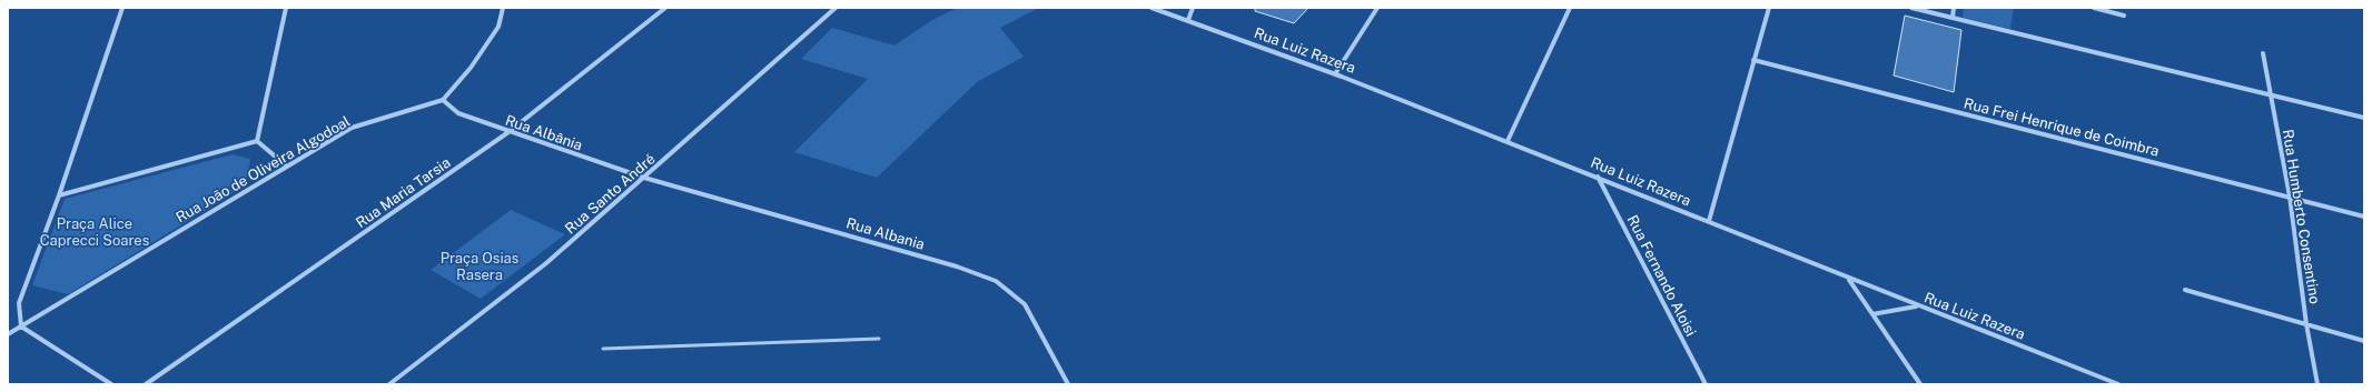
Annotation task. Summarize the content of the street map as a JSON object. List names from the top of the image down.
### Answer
{
  "streets": {
    "street": [
      "Rua Luiz Razera",
      "Rua Frei Henrique de Coimbra",
      "Rua Albânia",
      "Rua João de Oliveira Algodoal",
      "Rua Maria Tarsia",
      "Rua Santo André",
      "Rua Humberto Consentino",
      "Rua Albania",
      "Rua Fernando Aloisi"
    ]
  },
  "crossings": [
    ["Rua Luiz Razera", "Rua Fernando Aloisi"],
    ["Rua Frei Henrique de Coimbra", "Rua Humberto Consentino"],
    ["Rua Albânia", "Rua João de Oliveira Algodoal"],
    ["Rua Albânia", "Rua Maria Tarsia"],
    ["Rua Albânia", "Rua Santo André"],
    ["Rua Albânia", "Rua Albania"],
    ["Rua Santo André", "Rua Albania"]
  ],
  "parks": ["Praça Alice Caprecci Soares", "Praça Osias Rasera"]
}
